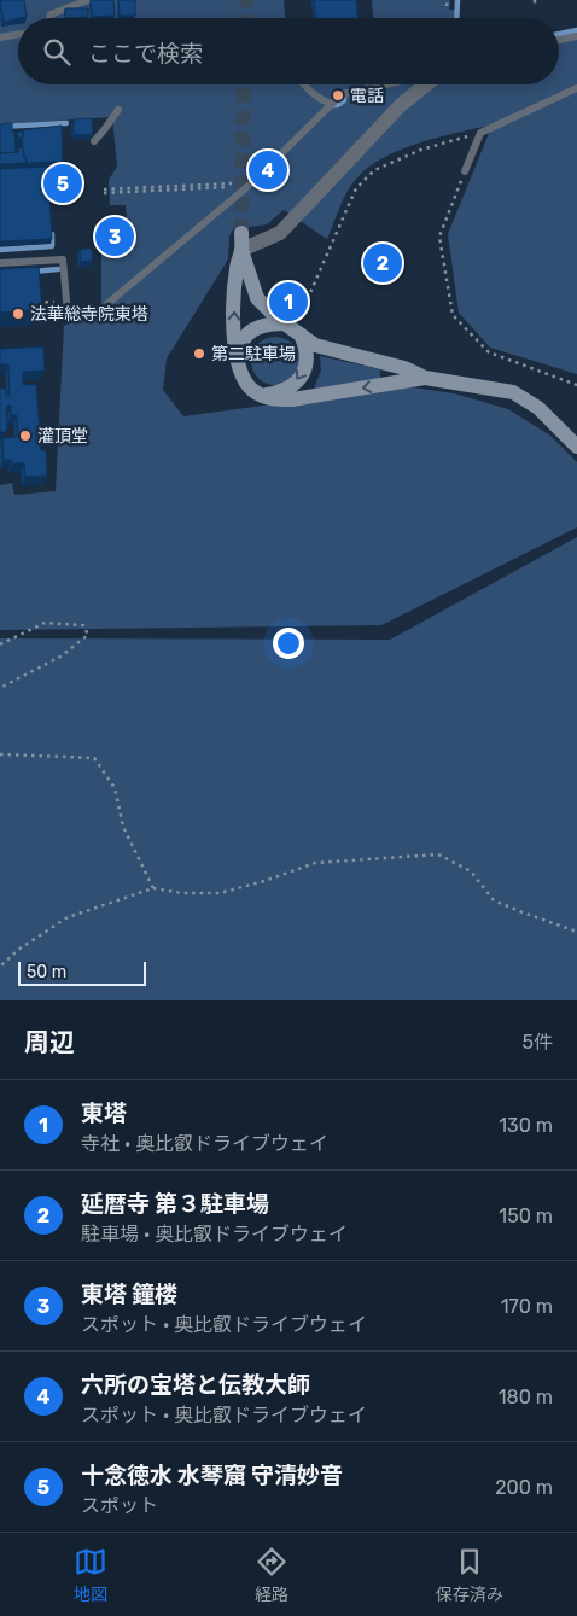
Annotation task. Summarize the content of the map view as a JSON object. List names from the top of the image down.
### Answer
{
  "places": [
    "電話",
    "法華総寺院東塔",
    "第二駐車場",
    "灌頂堂"
  ],
  "scale_bar": "50 m",
  "page": {
    "search": "ここで検索",
    "pins": [
      "4",
      "5",
      "3",
      "2",
      "1"
    ],
    "scale": "50 m",
    "heading": ["周辺", "5件"],
    "list": [
      {
        "mark": "1",
        "name": "東塔",
        "note": "寺社 · 奥比叡ドライブウェイ",
        "value": "130 m"
      },
      {
        "mark": "2",
        "name": "延暦寺 第３駐車場",
        "note": "駐車場 · 奥比叡ドライブウェイ",
        "value": "150 m"
      },
      {
        "mark": "3",
        "name": "東塔 鐘楼",
        "note": "スポット · 奥比叡ドライブウェイ",
        "value": "170 m"
      },
      {
        "mark": "4",
        "name": "六所の宝塔と伝教大師",
        "note": "スポット · 奥比叡ドライブウェイ",
        "value": "180 m"
      },
      {
        "mark": "5",
        "name": "十念徳水 水琴窟 守清妙音",
        "note": "スポット",
        "value": "200 m"
      }
    ],
    "nav": ["地図", "経路", "保存済み"]
  }
}
